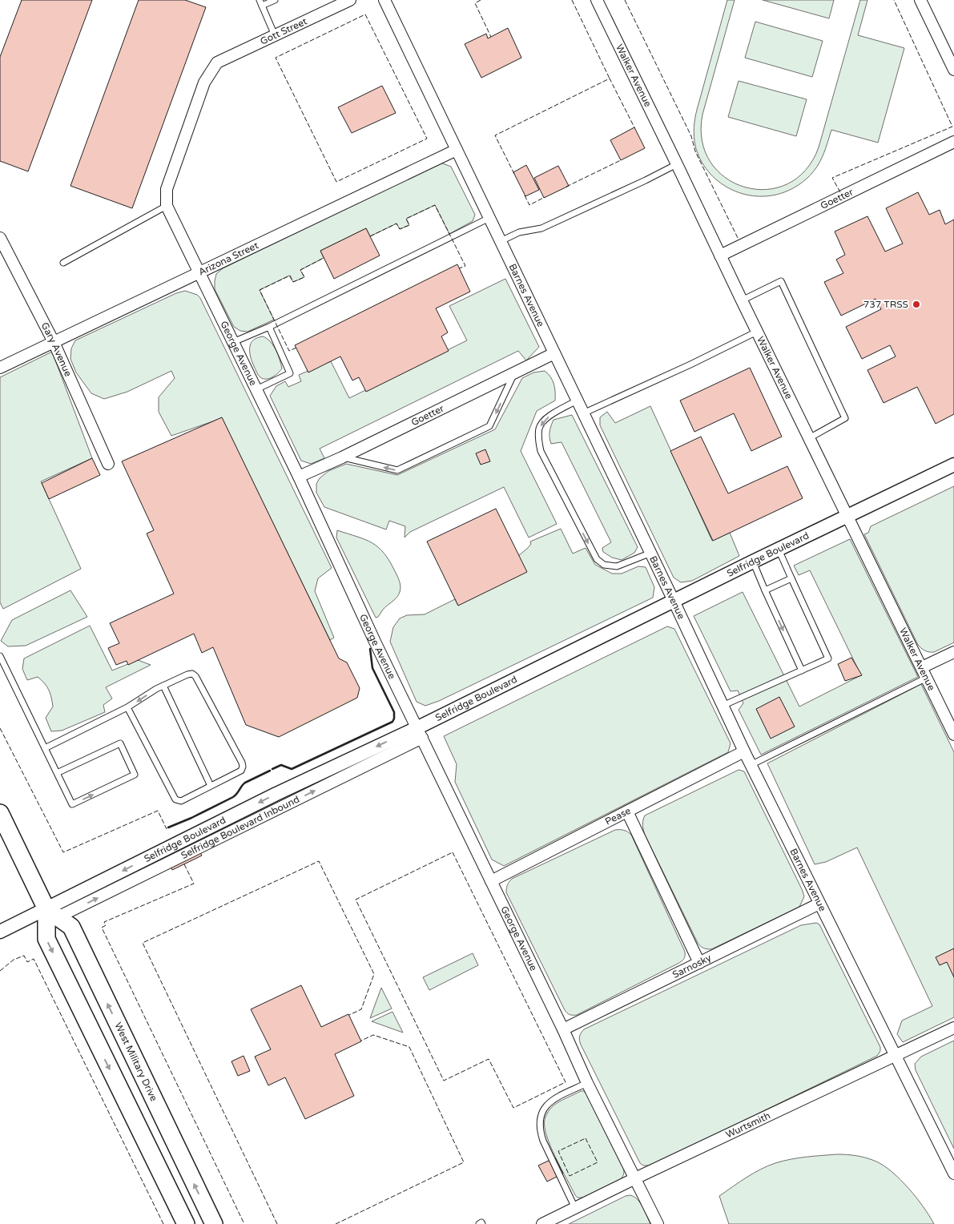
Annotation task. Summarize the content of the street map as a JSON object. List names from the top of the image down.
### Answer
{
  "streets": {
    "main road": ["West Military Drive"],
    "street": [
      "Gott Street",
      "Walker Avenue",
      "Goetter",
      "Arizona Street",
      "Barnes Avenue",
      "Gary Avenue",
      "George Avenue",
      "Selfridge Boulevard",
      "Pease",
      "Sarnosky",
      "Wurtsmith"
    ]
  },
  "crossings": [
    ["Gott Street", "George Avenue"],
    ["Walker Avenue", "Goetter"],
    ["Walker Avenue", "Selfridge Boulevard"],
    ["Goetter", "Barnes Avenue"],
    ["Goetter", "George Avenue"],
    ["Arizona Street", "Barnes Avenue"],
    ["Arizona Street", "Gary Avenue"],
    ["Arizona Street", "George Avenue"],
    ["Barnes Avenue", "Selfridge Boulevard"],
    ["Barnes Avenue", "Pease"],
    ["Barnes Avenue", "Sarnosky"],
    ["Barnes Avenue", "Wurtsmith"],
    ["George Avenue", "Selfridge Boulevard"],
    ["George Avenue", "Pease"],
    ["George Avenue", "Sarnosky"],
    ["George Avenue", "Wurtsmith"],
    ["Selfridge Boulevard", "West Military Drive"]
  ],
  "places": ["737 TRSS"]
}
